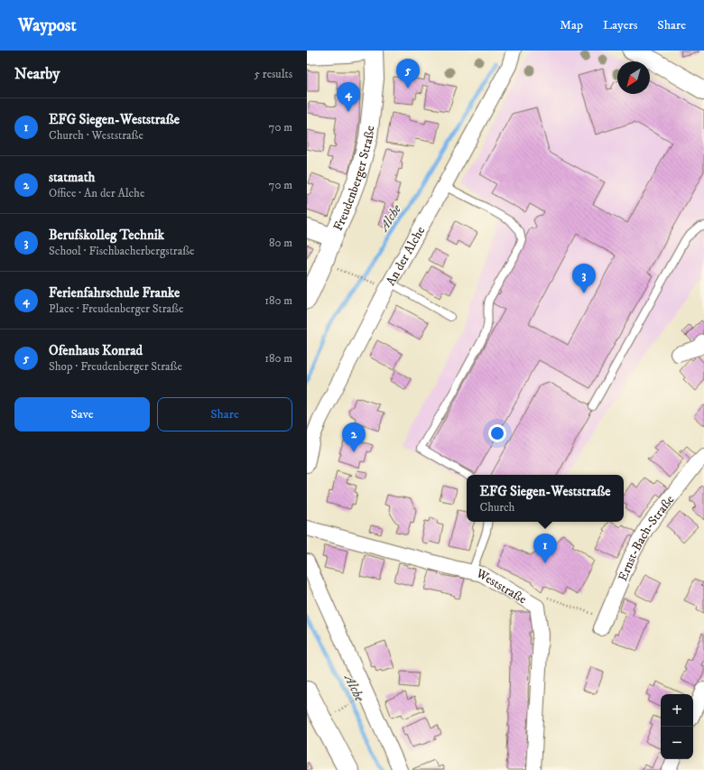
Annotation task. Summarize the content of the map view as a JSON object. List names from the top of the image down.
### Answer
{
  "streets": {
    "street": [
      "Freudenberger Straße",
      "An der Alche",
      "Ernst-Bach-Straße",
      "Weststraße"
    ]
  },
  "water": ["Alche"],
  "north": "bottom left",
  "page": {
    "header": "Waypost",
    "nav": ["Map", "Layers", "Share"],
    "heading": ["Nearby", "5 results"],
    "pins": [
      "5",
      "4",
      "3",
      "2",
      "1"
    ],
    "list": [
      {
        "mark": "1",
        "name": "EFG Siegen-Weststraße",
        "note": "Church · Weststraße",
        "value": "70 m"
      },
      {
        "mark": "2",
        "name": "statmath",
        "note": "Office · An der Alche",
        "value": "70 m"
      },
      {
        "mark": "3",
        "name": "Berufskolleg Technik",
        "note": "School · Fischbacherbergstraße",
        "value": "80 m"
      },
      {
        "mark": "4",
        "name": "Ferienfahrschule Franke",
        "note": "Place · Freudenberger Straße",
        "value": "180 m"
      },
      {
        "mark": "5",
        "name": "Ofenhaus Konrad",
        "note": "Shop · Freudenberger Straße",
        "value": "180 m"
      }
    ],
    "buttons": ["Save", "Share"],
    "popup": ["EFG Siegen-Weststraße", "Church"],
    "map_buttons": ["+", "−"]
  }
}
